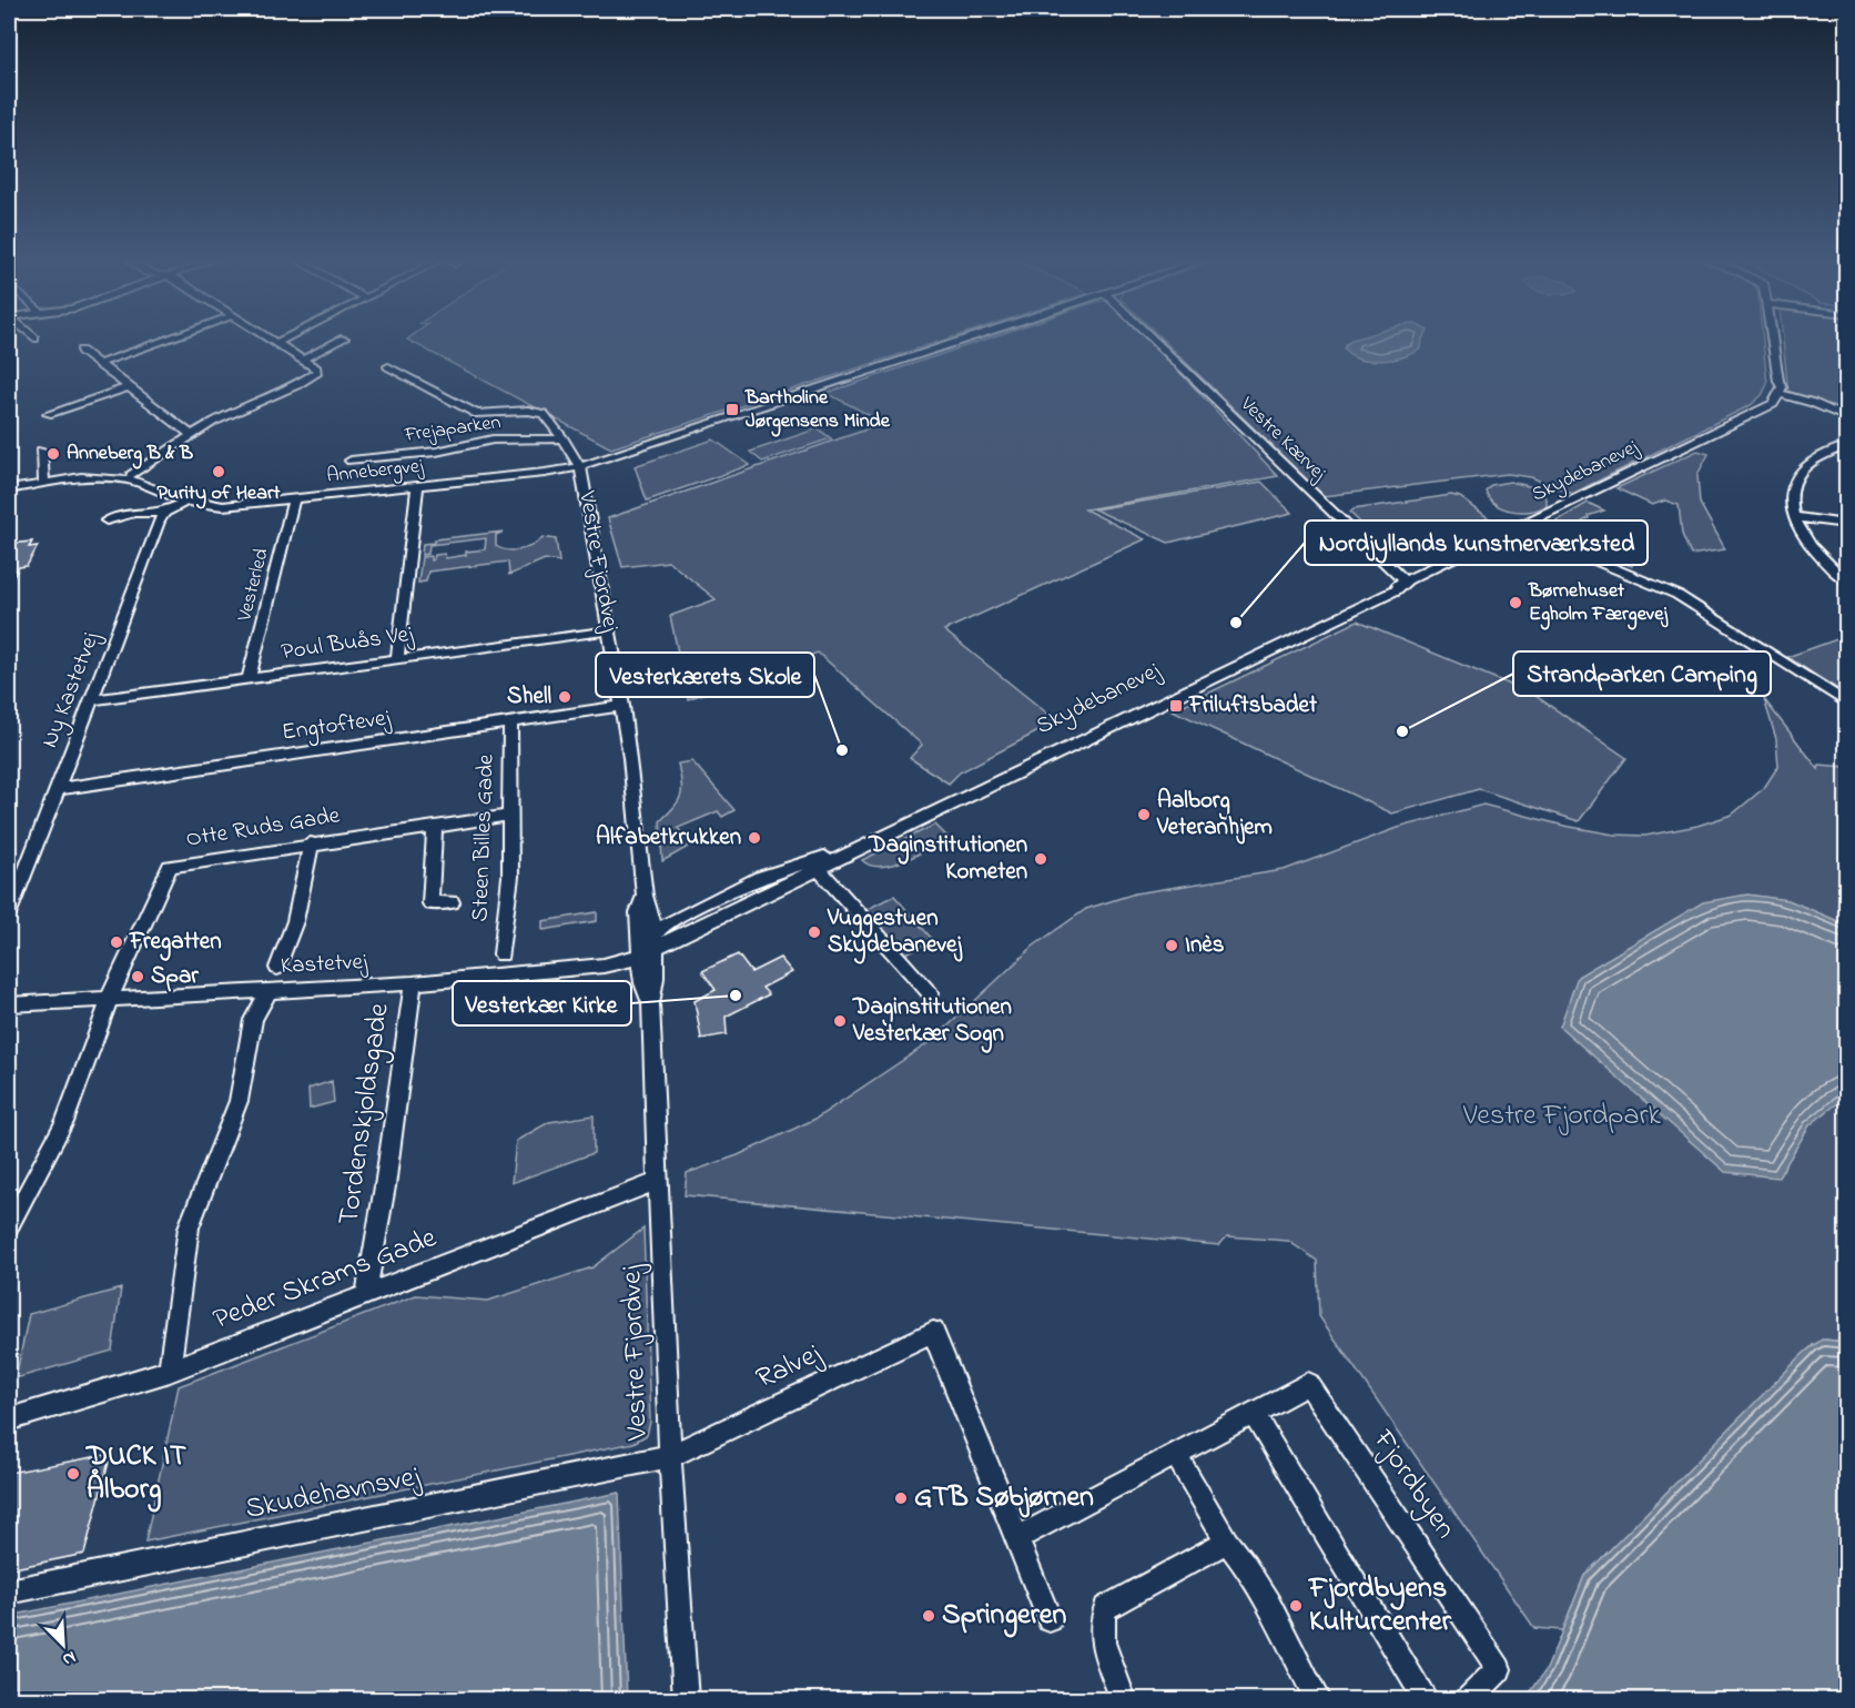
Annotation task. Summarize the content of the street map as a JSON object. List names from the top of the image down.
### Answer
{
  "streets": {
    "street": [
      "Frejaparken",
      "Vestre Kærvej",
      "Annebergvej",
      "Skydebanevej",
      "Vestre Fjordvej",
      "Vesterled",
      "Poul Buås Vej",
      "Ny Kastetvej",
      "Engtoftevej",
      "Otte Ruds Gade",
      "Steen Billes Gade",
      "Kastetvej",
      "Tordenskjoldsgade",
      "Peder Skrams Gade",
      "Ralvej",
      "Fjordbyen",
      "Skudehavnsvej"
    ]
  },
  "crossings": [
    ["Frejaparken", "Annebergvej"],
    ["Frejaparken", "Vestre Fjordvej"],
    ["Vestre Kærvej", "Skydebanevej"],
    ["Annebergvej", "Vestre Fjordvej"],
    ["Annebergvej", "Vesterled"],
    ["Skydebanevej", "Vestre Fjordvej"],
    ["Skydebanevej", "Kastetvej"],
    ["Vestre Fjordvej", "Poul Buås Vej"],
    ["Vestre Fjordvej", "Engtoftevej"],
    ["Vestre Fjordvej", "Kastetvej"],
    ["Vestre Fjordvej", "Peder Skrams Gade"],
    ["Vestre Fjordvej", "Ralvej"],
    ["Vestre Fjordvej", "Skudehavnsvej"],
    ["Vesterled", "Poul Buås Vej"],
    ["Poul Buås Vej", "Ny Kastetvej"],
    ["Ny Kastetvej", "Engtoftevej"],
    ["Engtoftevej", "Steen Billes Gade"],
    ["Otte Ruds Gade", "Steen Billes Gade"],
    ["Otte Ruds Gade", "Kastetvej"],
    ["Kastetvej", "Tordenskjoldsgade"],
    ["Tordenskjoldsgade", "Peder Skrams Gade"],
    ["Ralvej", "Fjordbyen"],
    ["Ralvej", "Skudehavnsvej"]
  ],
  "parks": ["Vestre Fjordpark"],
  "places": {
    "transit": ["Bartholine Jørgensens Minde", "Friluftsbadet"],
    "other": [
      "Anneberg B & B",
      "Purity of Heart",
      "Børnehuset Egholm Færgevej",
      "Nordjyllands kunstnerværksted",
      "Shell",
      "Strandparken Camping",
      "Vesterkærets Skole",
      "Aalborg Veteranhjem",
      "Alfabetkrukken",
      "Daginstitutionen Kometen",
      "Vuggestuen Skydebanevej",
      "Fregatten",
      "Inès",
      "Spar",
      "Vesterkær Kirke",
      "Daginstitutionen Vesterkær Sogn",
      "DUCK IT Ålborg",
      "GTB Søbjørnen",
      "Fjordbyens Kulturcenter",
      "Springeren"
    ]
  },
  "north": "bottom right"
}
